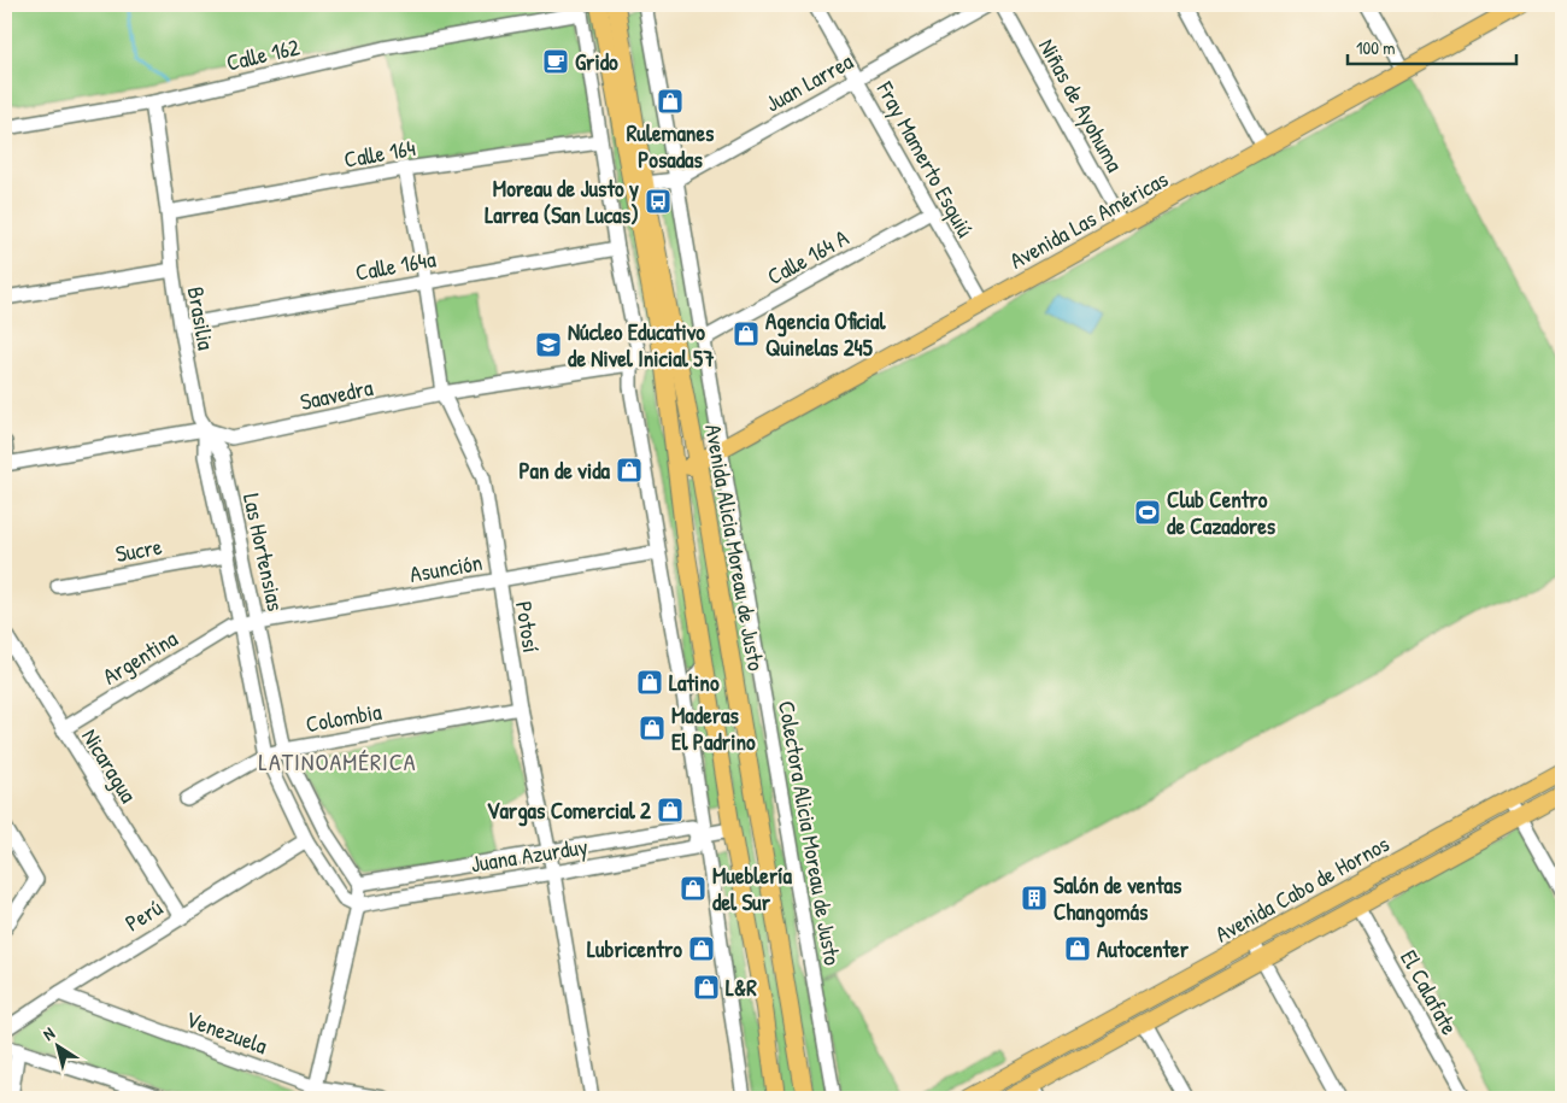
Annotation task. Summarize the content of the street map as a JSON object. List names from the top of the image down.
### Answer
{
  "streets": {
    "main road": ["Avenida Las Américas", "Avenida Alicia Moreau de Justo", "Avenida Cabo de Hornos"],
    "street": [
      "Calle 162",
      "Juan Larrea",
      "Niñas de Ayohuma",
      "Calle 164",
      "Fray Mamerto Esquiú",
      "Calle 164 A",
      "Calle 164a",
      "Brasilia",
      "Saavedra",
      "Sucre",
      "Las Hortensias",
      "Asunción",
      "Potosí",
      "Argentina",
      "Colombia",
      "Nicaragua",
      "Colectora Alicia Moreau de Justo",
      "Juana Azurduy",
      "Perú",
      "El Calafate",
      "Venezuela"
    ]
  },
  "crossings": [
    ["Calle 162", "Brasilia"],
    ["Juan Larrea", "Fray Mamerto Esquiú"],
    ["Juan Larrea", "Avenida Alicia Moreau de Justo"],
    ["Juan Larrea", "Colectora Alicia Moreau de Justo"],
    ["Niñas de Ayohuma", "Avenida Las Américas"],
    ["Calle 164", "Brasilia"],
    ["Calle 164", "Potosí"],
    ["Fray Mamerto Esquiú", "Avenida Las Américas"],
    ["Fray Mamerto Esquiú", "Calle 164 A"],
    ["Avenida Las Américas", "Avenida Alicia Moreau de Justo"],
    ["Avenida Las Américas", "Colectora Alicia Moreau de Justo"],
    ["Calle 164 A", "Colectora Alicia Moreau de Justo"],
    ["Calle 164a", "Brasilia"],
    ["Calle 164a", "Potosí"],
    ["Brasilia", "Saavedra"],
    ["Brasilia", "Las Hortensias"],
    ["Saavedra", "Avenida Alicia Moreau de Justo"],
    ["Saavedra", "Las Hortensias"],
    ["Saavedra", "Potosí"],
    ["Avenida Alicia Moreau de Justo", "Juana Azurduy"],
    ["Sucre", "Las Hortensias"],
    ["Las Hortensias", "Asunción"],
    ["Las Hortensias", "Argentina"],
    ["Las Hortensias", "Colombia"],
    ["Las Hortensias", "Juana Azurduy"],
    ["Las Hortensias", "Perú"],
    ["Asunción", "Potosí"],
    ["Asunción", "Argentina"],
    ["Potosí", "Colombia"],
    ["Potosí", "Juana Azurduy"],
    ["Argentina", "Nicaragua"],
    ["Nicaragua", "Perú"],
    ["Avenida Cabo de Hornos", "El Calafate"],
    ["Perú", "Venezuela"]
  ],
  "districts": ["LATINOAMÉRICA"],
  "places": {
    "cafe": ["Grido"],
    "shop": [
      "Rulemanes Posadas",
      "Agencia Oficial Quinelas 245",
      "Pan de vida",
      "Latino",
      "Maderas El Padrino",
      "Vargas Comercial 2",
      "Mueblería del Sur",
      "Lubricentro",
      "Autocenter",
      "L&R"
    ],
    "bus stop": ["Moreau de Justo y Larrea (San Lucas)"],
    "school or university": ["Núcleo Educativo de Nivel Inicial 57"],
    "sports": ["Club Centro de Cazadores"],
    "building": ["Salón de ventas Changomás"]
  },
  "scale_bar": "100 m",
  "north": "top left"
}
